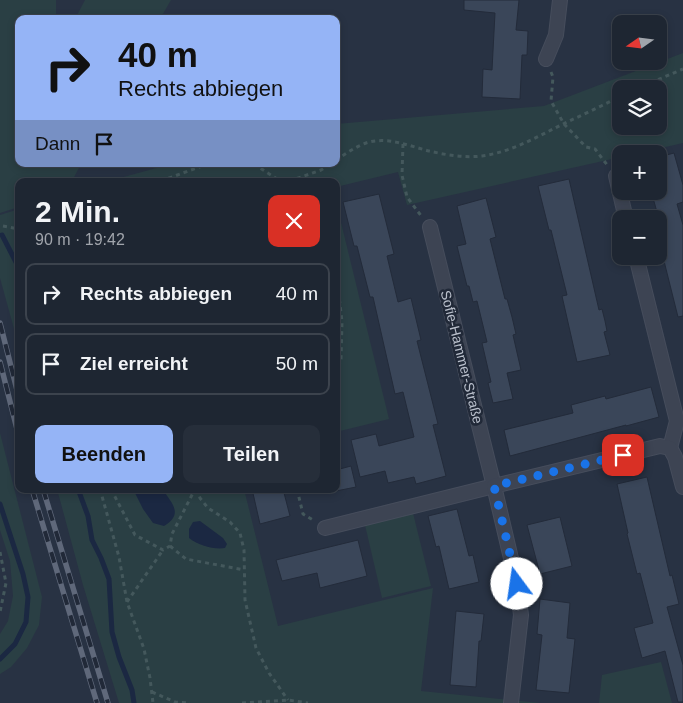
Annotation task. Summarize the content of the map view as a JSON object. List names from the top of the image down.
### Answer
{
  "streets": {
    "street": ["Sofie-Hammer-Straße"]
  },
  "north": "left",
  "page": {
    "map_buttons": ["+", "−"],
    "turn": ["40 m", "Rechts abbiegen"],
    "then": "Dann",
    "heading": ["2 Min.", "90 m · 19:42"],
    "list": [
      {
        "name": "Rechts abbiegen",
        "value": "40 m"
      },
      {
        "name": "Ziel erreicht",
        "value": "50 m"
      }
    ],
    "buttons": ["Beenden", "Teilen"]
  }
}
